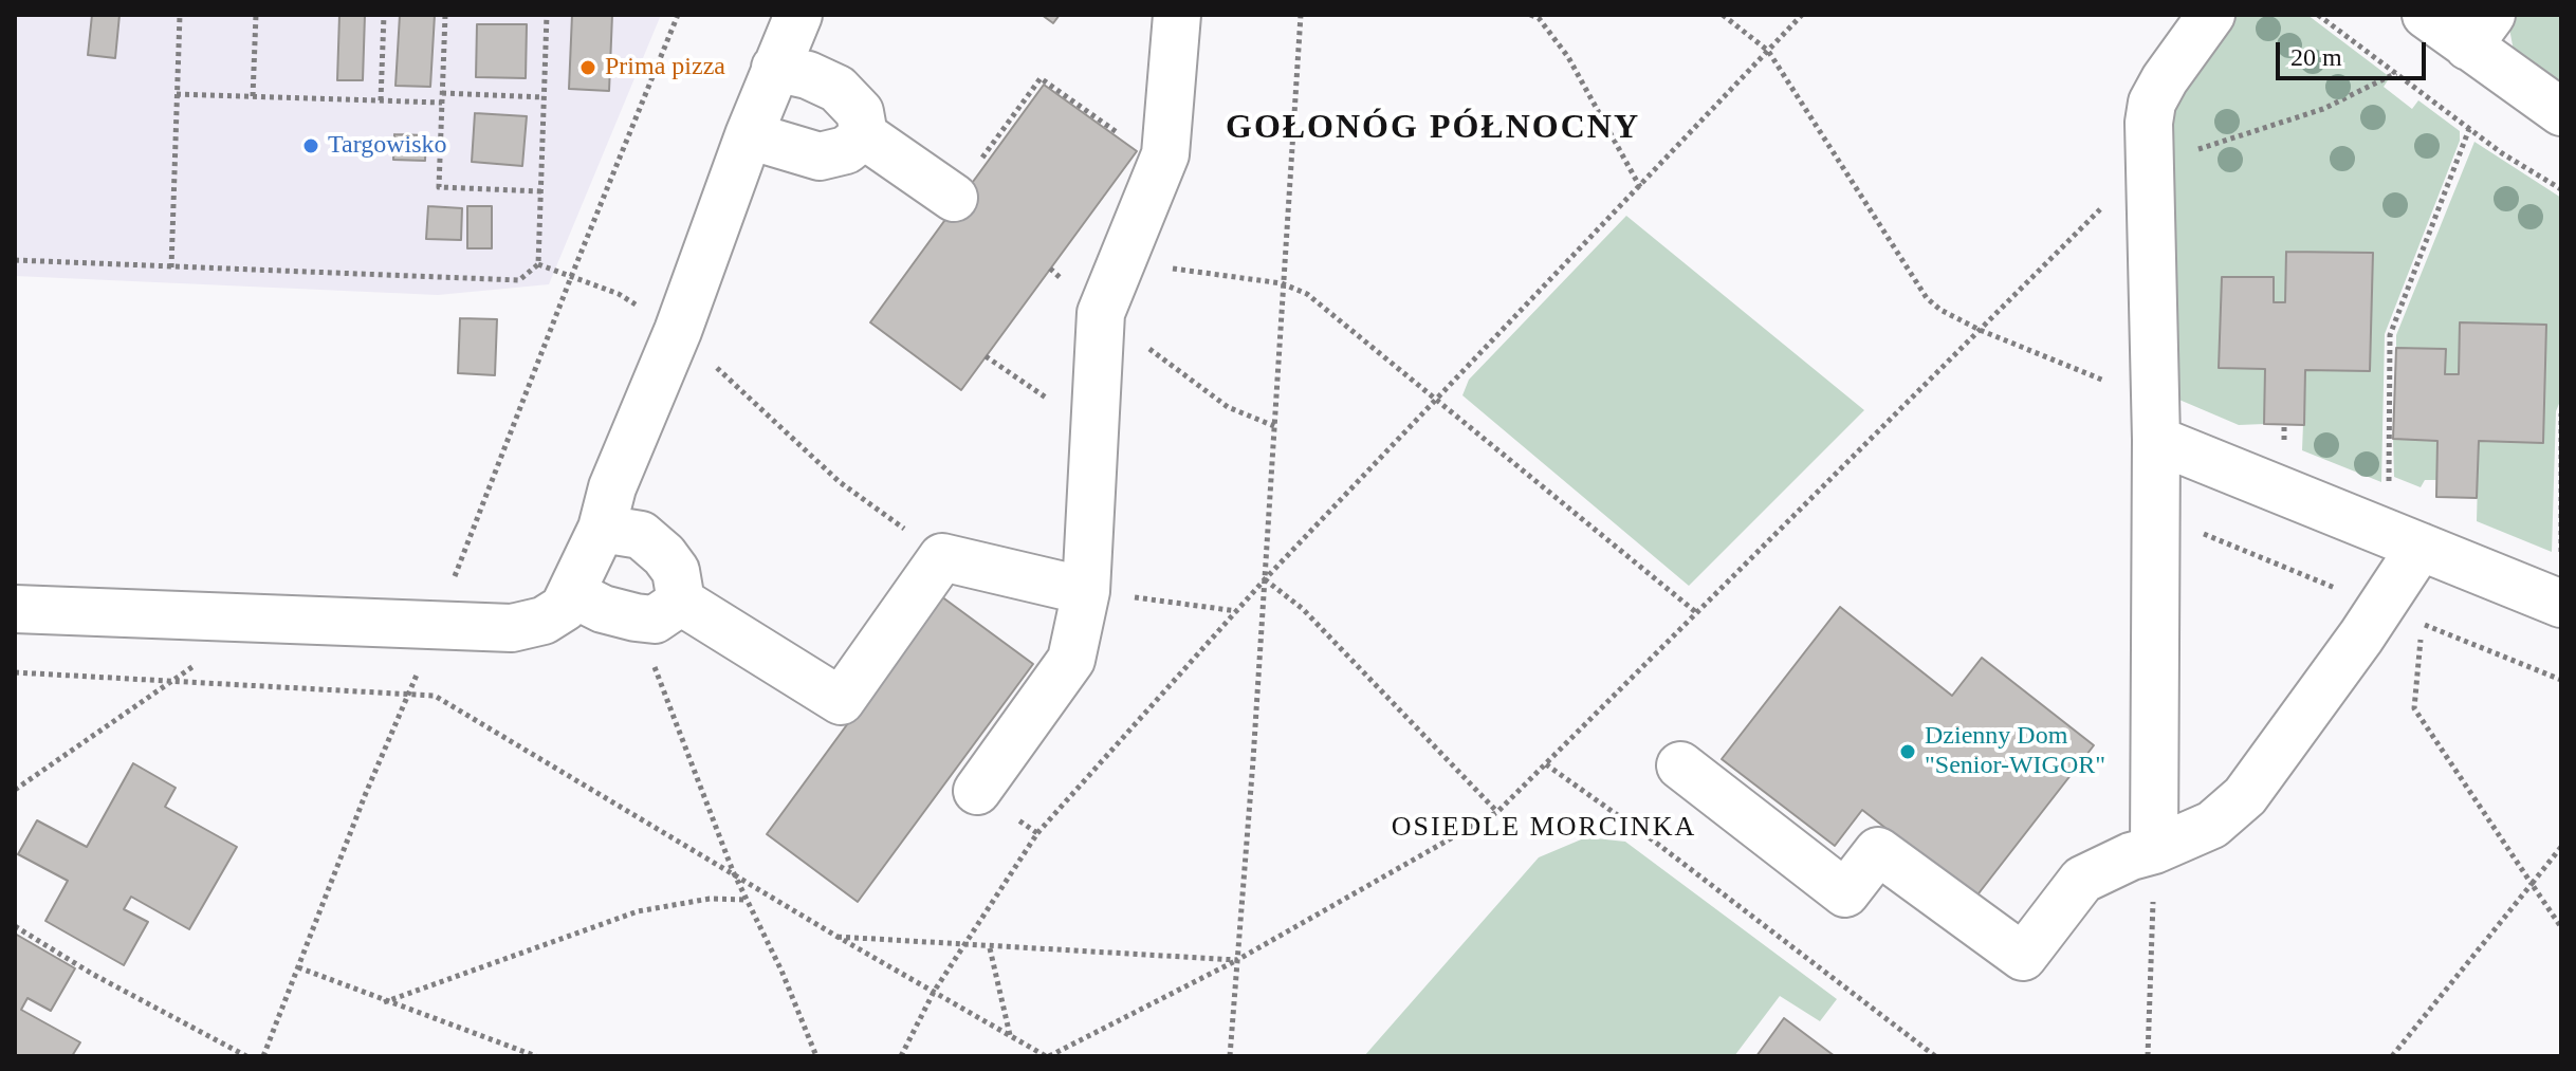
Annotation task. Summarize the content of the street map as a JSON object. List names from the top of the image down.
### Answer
{
  "districts": ["GOŁONÓG PÓŁNOCNY", "OSIEDLE MORCINKA"],
  "places": ["Prima pizza", "Targowisko", "Dzienny Dom \"Senior-WIGOR\""],
  "scale_bar": "20 m"
}
